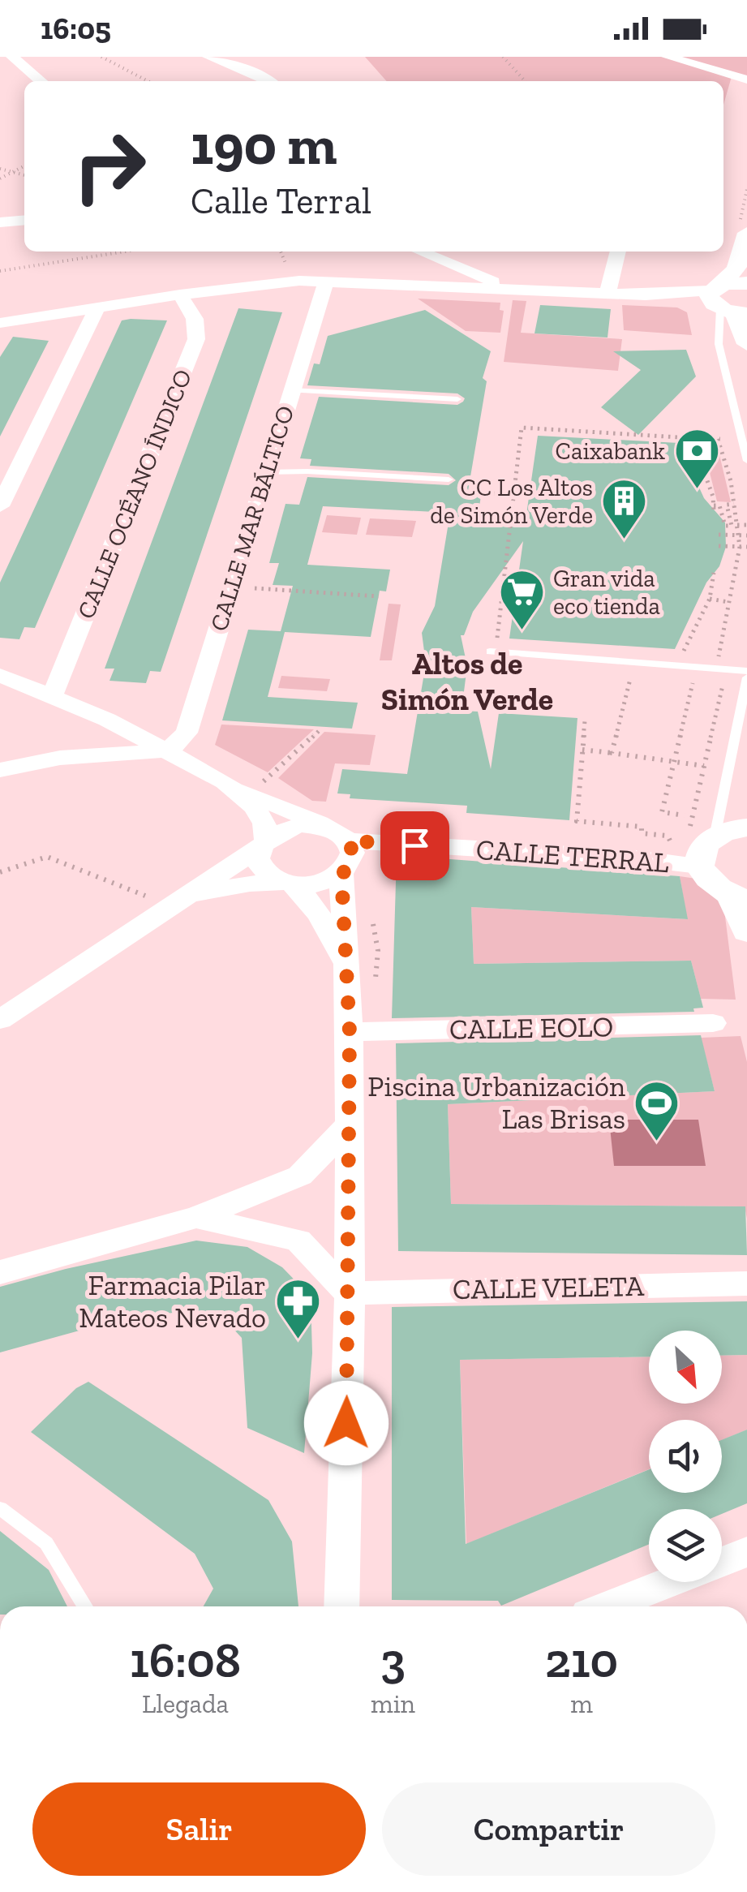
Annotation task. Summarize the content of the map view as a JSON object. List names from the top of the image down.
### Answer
{
  "streets": {
    "street": [
      "CALLE OCÉANO ÍNDICO",
      "CALLE MAR BÁLTICO",
      "CALLE TERRAL",
      "CALLE EOLO",
      "CALLE VELETA"
    ]
  },
  "districts": ["Altos de Simón Verde"],
  "places": {
    "bank": ["Caixabank"],
    "building": ["CC Los Altos de Simón Verde"],
    "supermarket": ["Gran vida eco tienda"],
    "sports": ["Piscina Urbanización Las Brisas"],
    "pharmacy": ["Farmacia Pilar Mateos Nevado"]
  },
  "north": "bottom right",
  "page": {
    "status": "16:05",
    "turn": ["190 m", "Calle Terral"],
    "eta": [
      "16:08",
      "Llegada",
      "3",
      "min",
      "210",
      "m"
    ],
    "buttons": ["Salir", "Compartir"]
  }
}
